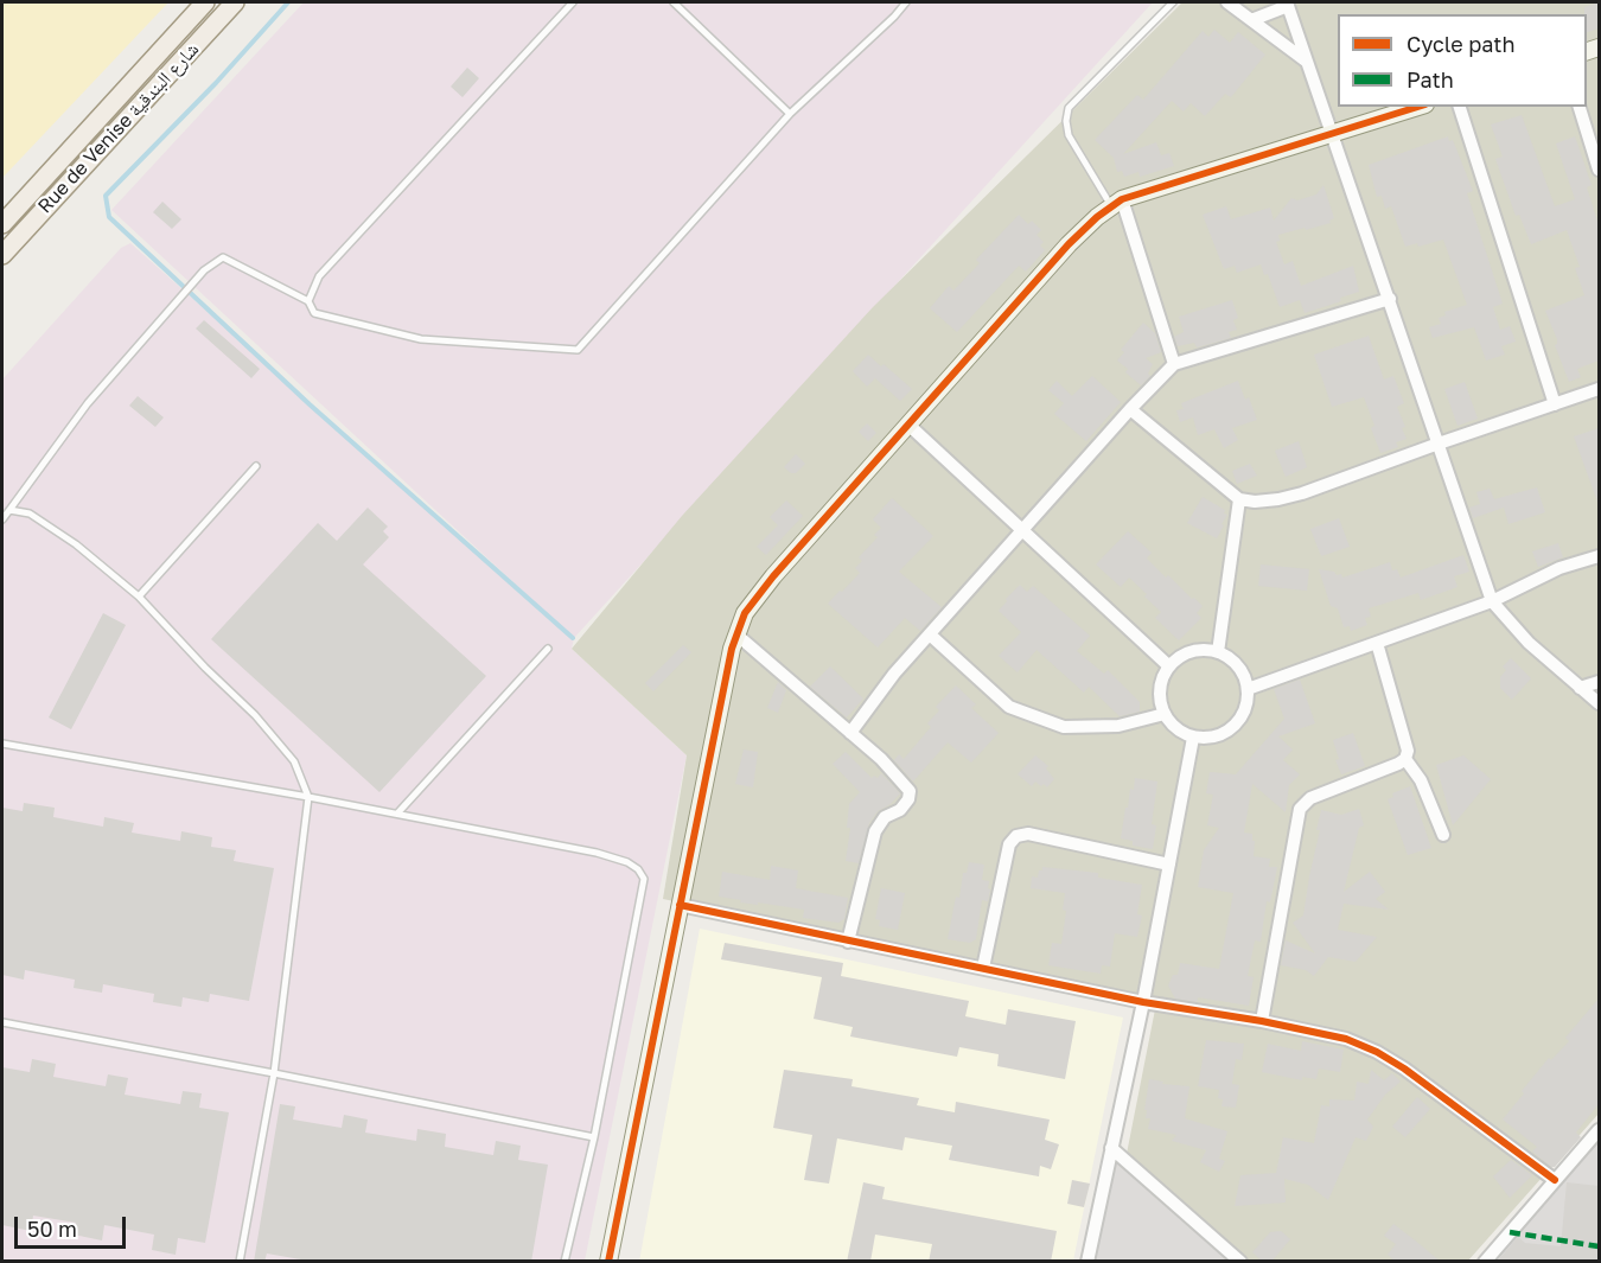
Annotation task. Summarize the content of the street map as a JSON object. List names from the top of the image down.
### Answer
{
  "streets": {
    "main road": ["Rue de Venise شارع البندقية"]
  },
  "legend": ["Cycle path", "Path"],
  "scale_bar": "50 m"
}
